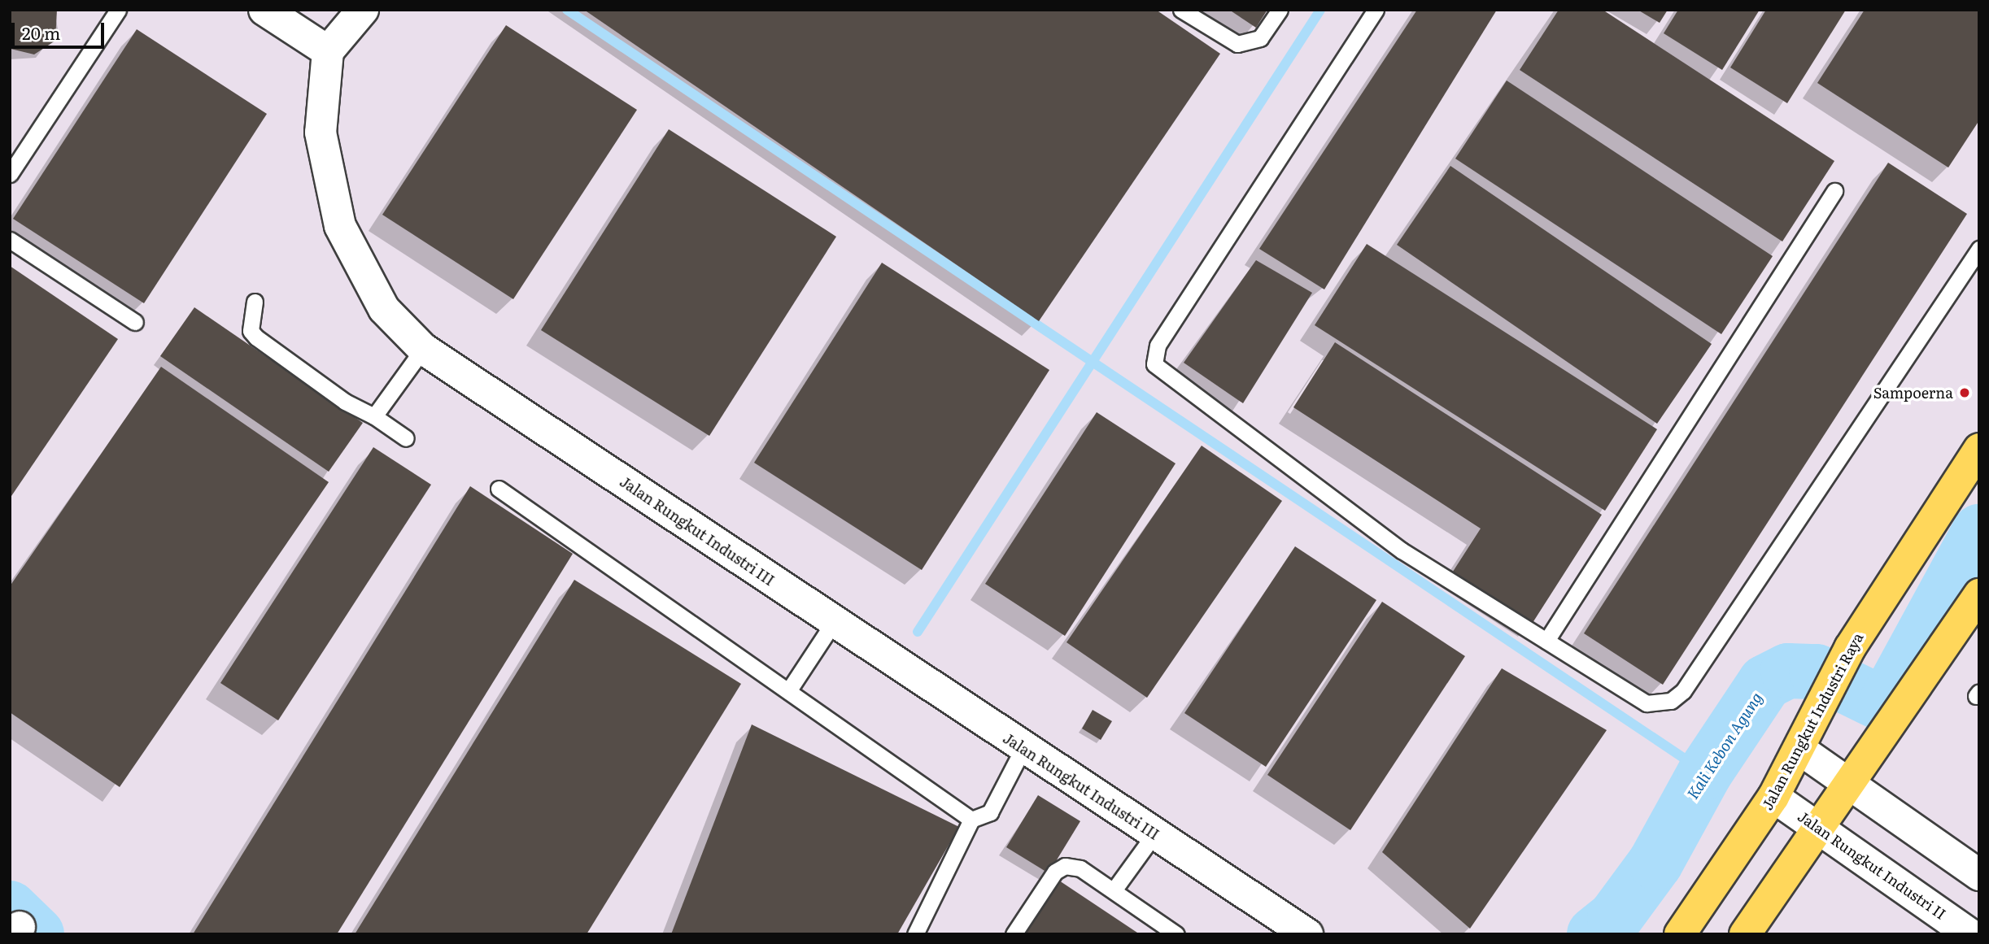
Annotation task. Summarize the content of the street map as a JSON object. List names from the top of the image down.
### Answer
{
  "streets": {
    "main road": ["Jalan Rungkut Industri Raya"],
    "street": ["Jalan Rungkut Industri III", "Jalan Rungkut Industri II"]
  },
  "crossings": [
    ["Jalan Rungkut Industri Raya", "Jalan Rungkut Industri II"]
  ],
  "water": ["Kali Kebon Agung"],
  "places": ["Sampoerna"],
  "scale_bar": "20 m"
}
